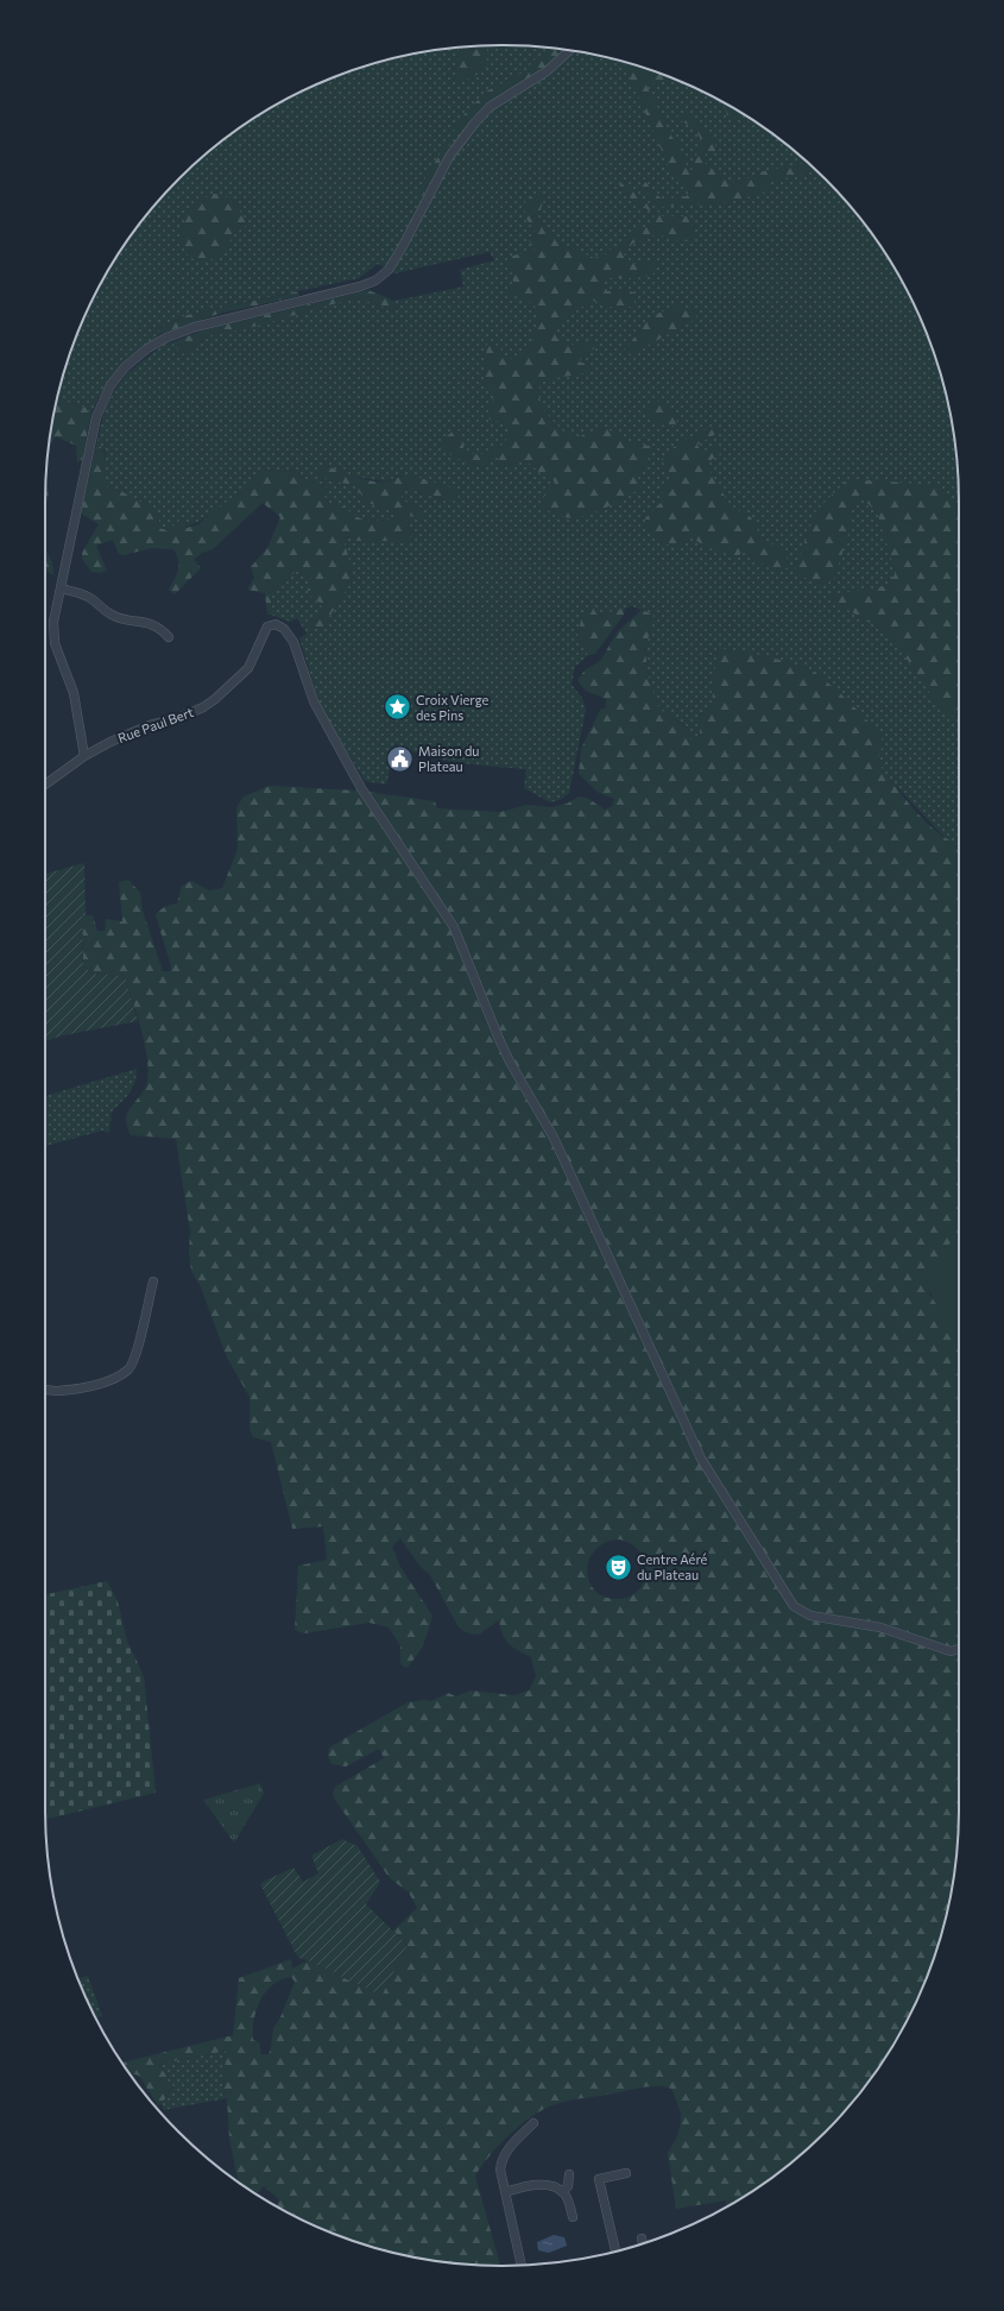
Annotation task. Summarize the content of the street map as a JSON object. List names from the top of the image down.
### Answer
{
  "streets": {
    "street": ["Rue Paul Bert"]
  },
  "places": {
    "place": ["Croix Vierge des Pins"],
    "public building": ["Maison du Plateau"],
    "theatre": ["Centre Aéré du Plateau"]
  }
}
